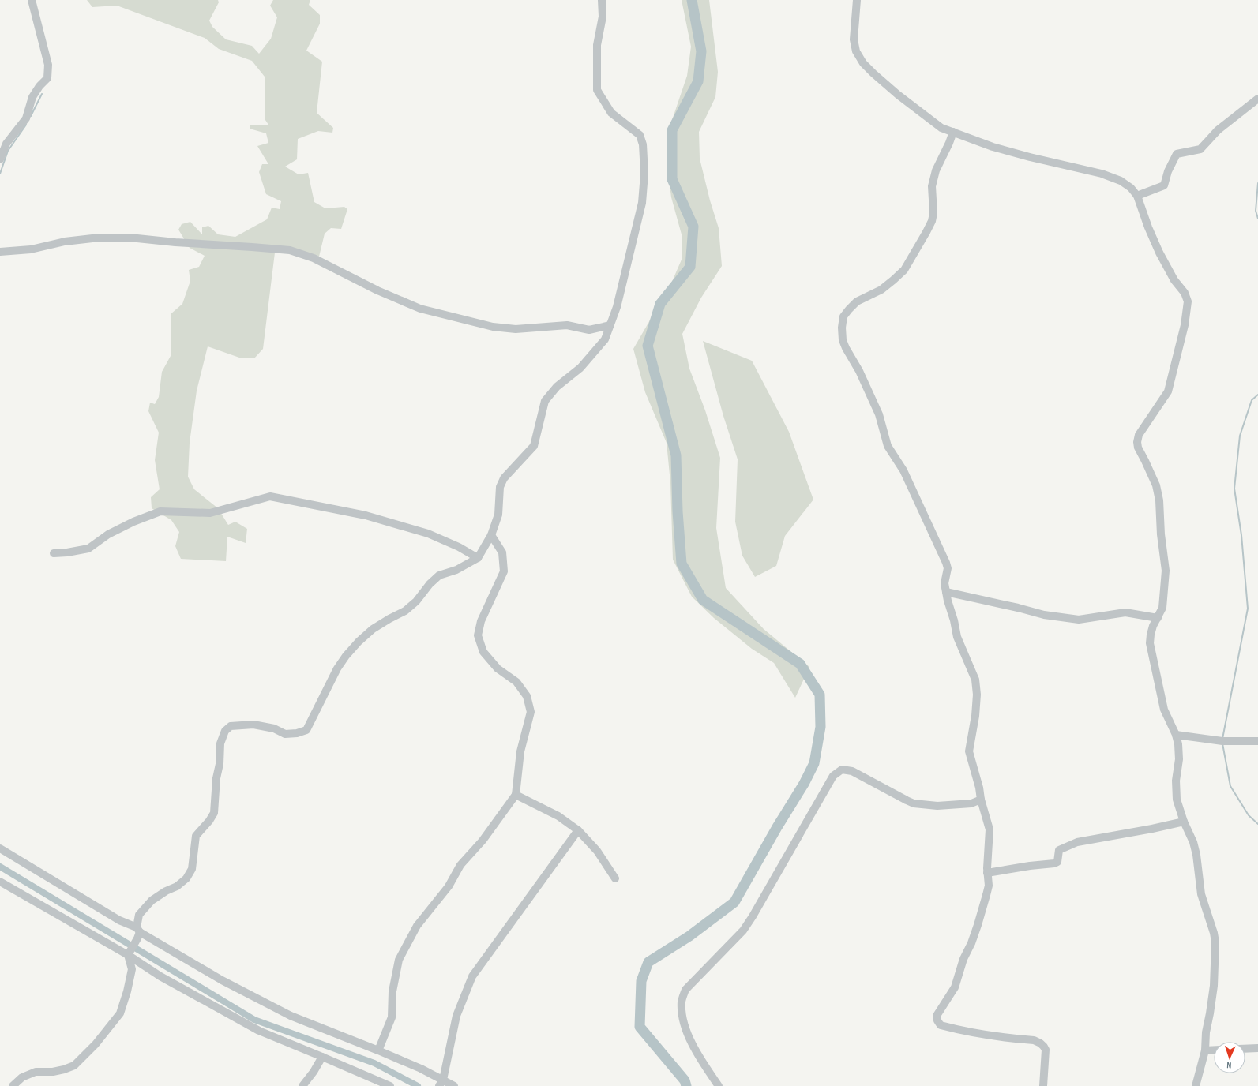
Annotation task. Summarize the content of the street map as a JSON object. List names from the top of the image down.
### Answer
{
  "north": "bottom"
}
